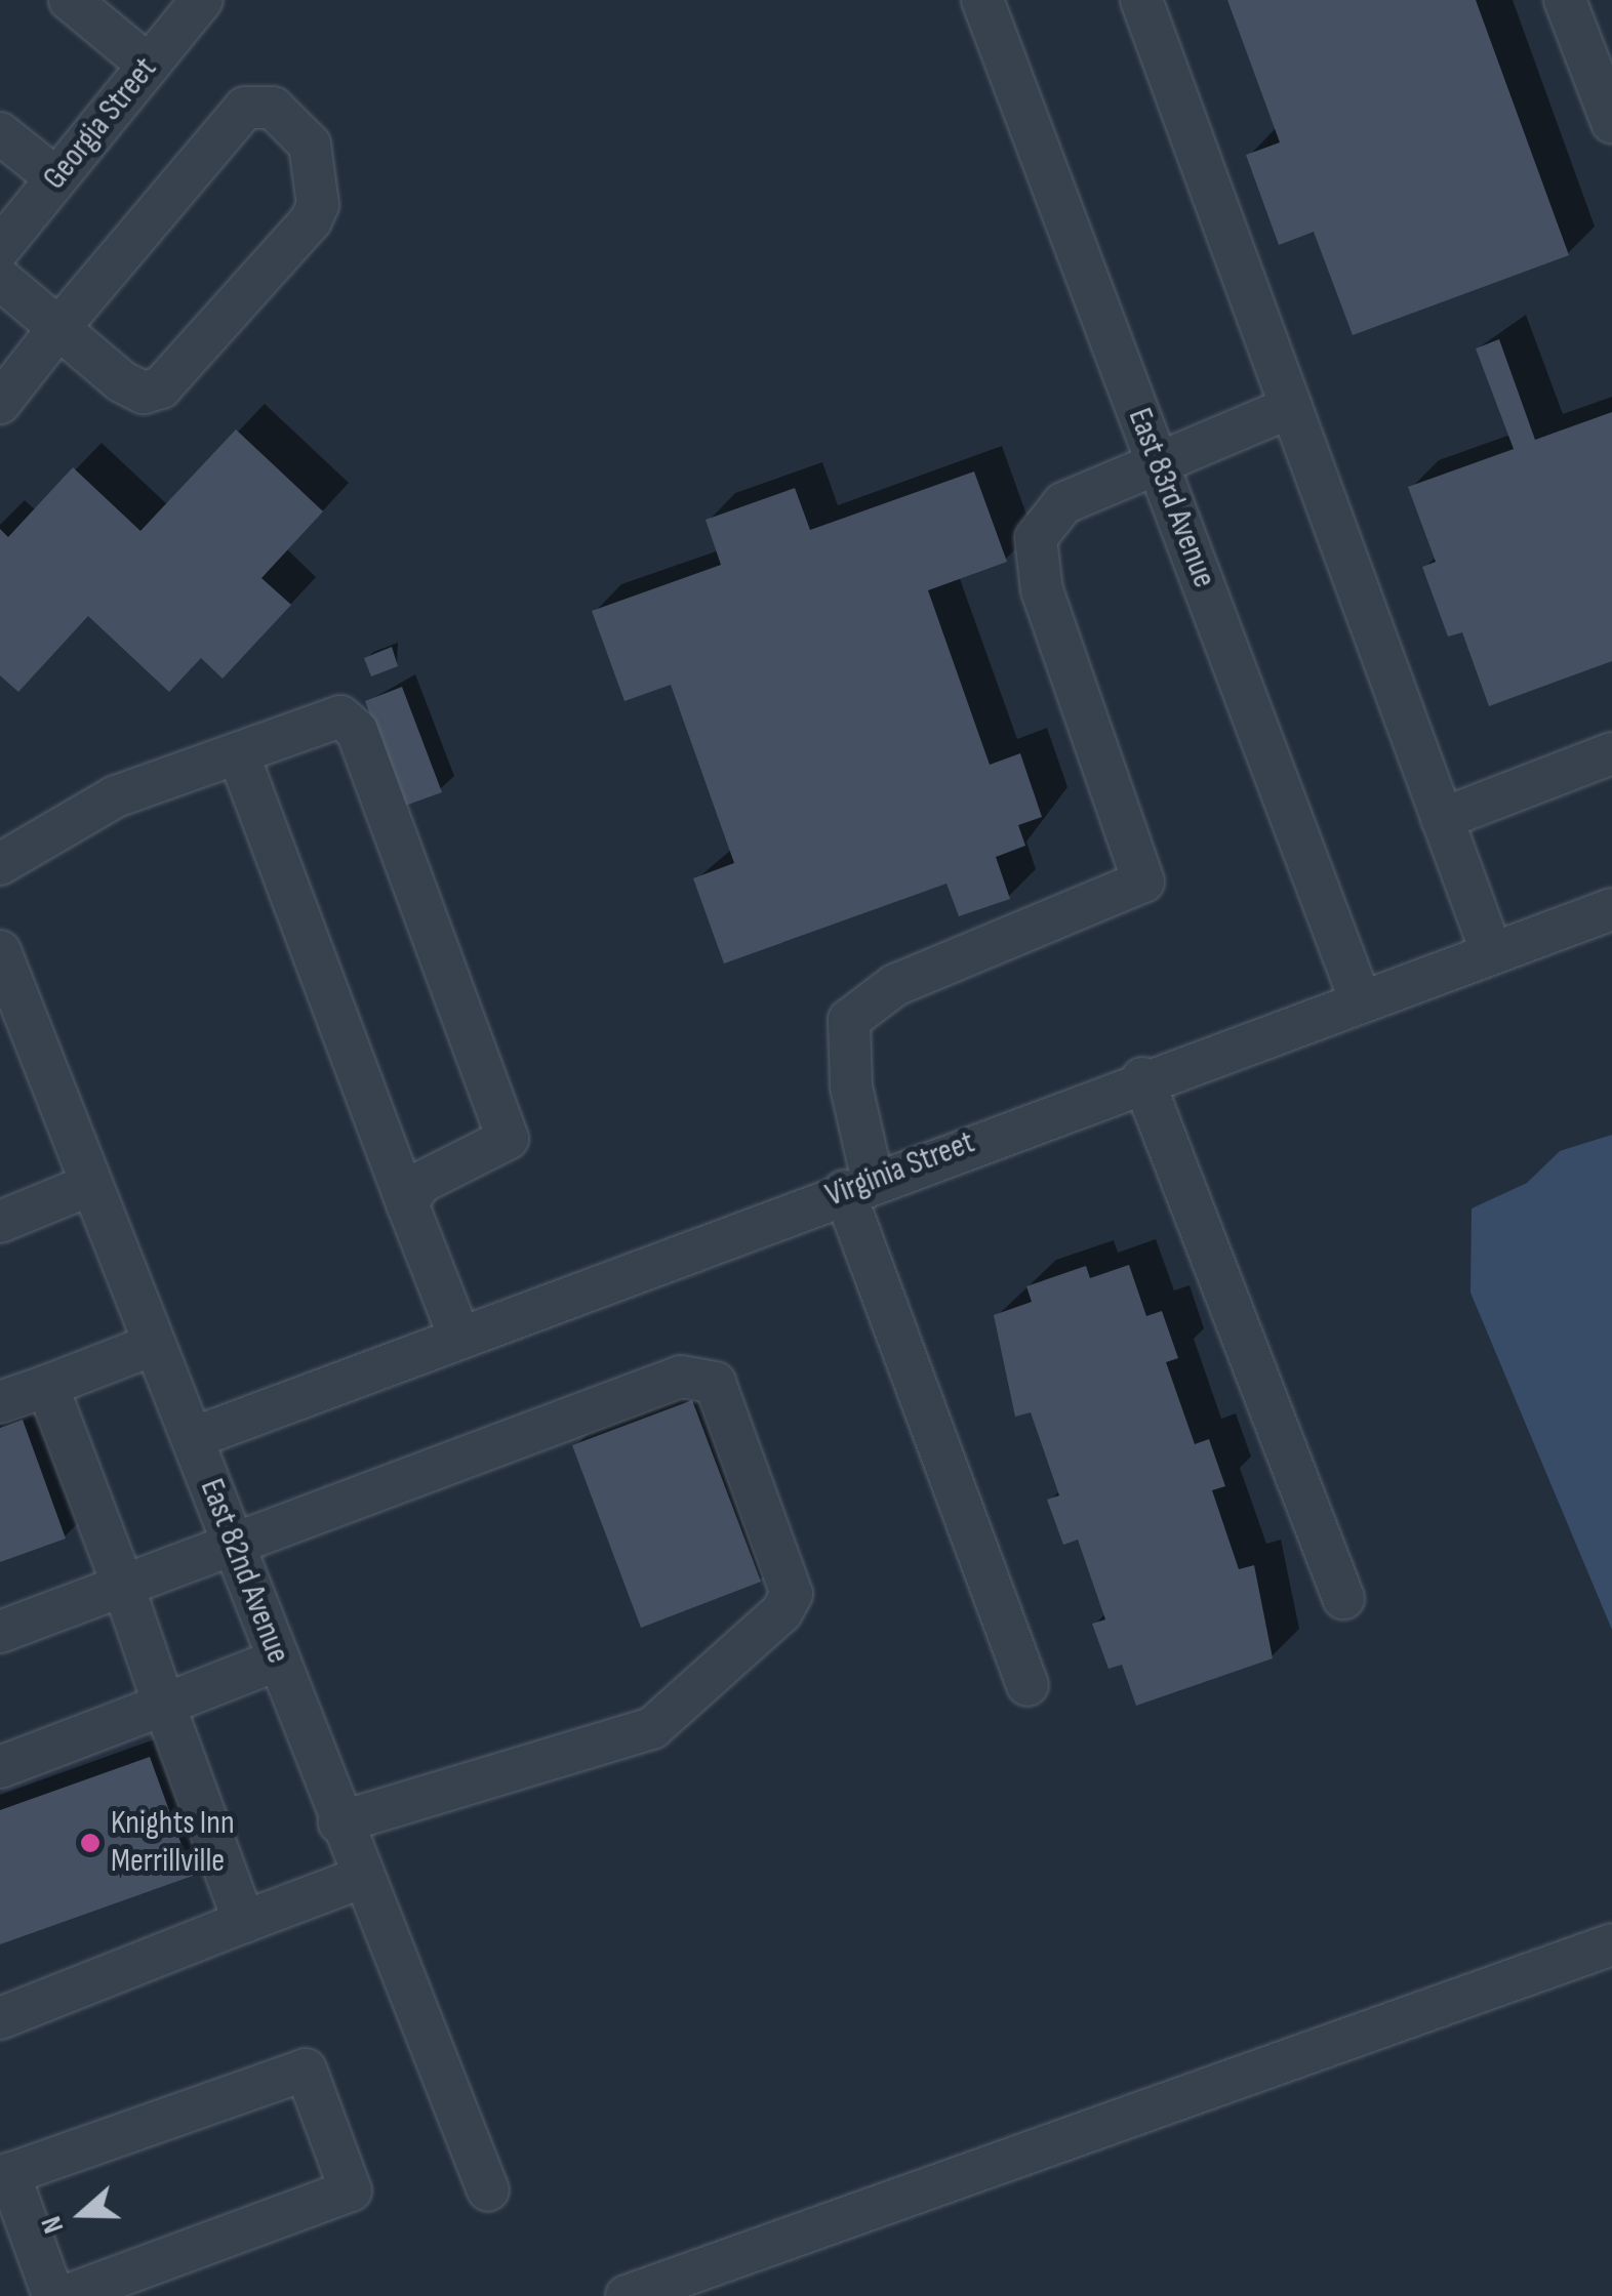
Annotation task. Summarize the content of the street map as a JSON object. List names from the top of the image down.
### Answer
{
  "streets": {
    "street": [
      "Georgia Street",
      "East 83rd Avenue",
      "Virginia Street",
      "East 82nd Avenue"
    ]
  },
  "crossings": [
    ["East 83rd Avenue", "Virginia Street"],
    ["Virginia Street", "East 82nd Avenue"]
  ],
  "places": ["Knights Inn Merrillville"],
  "north": "left"
}
